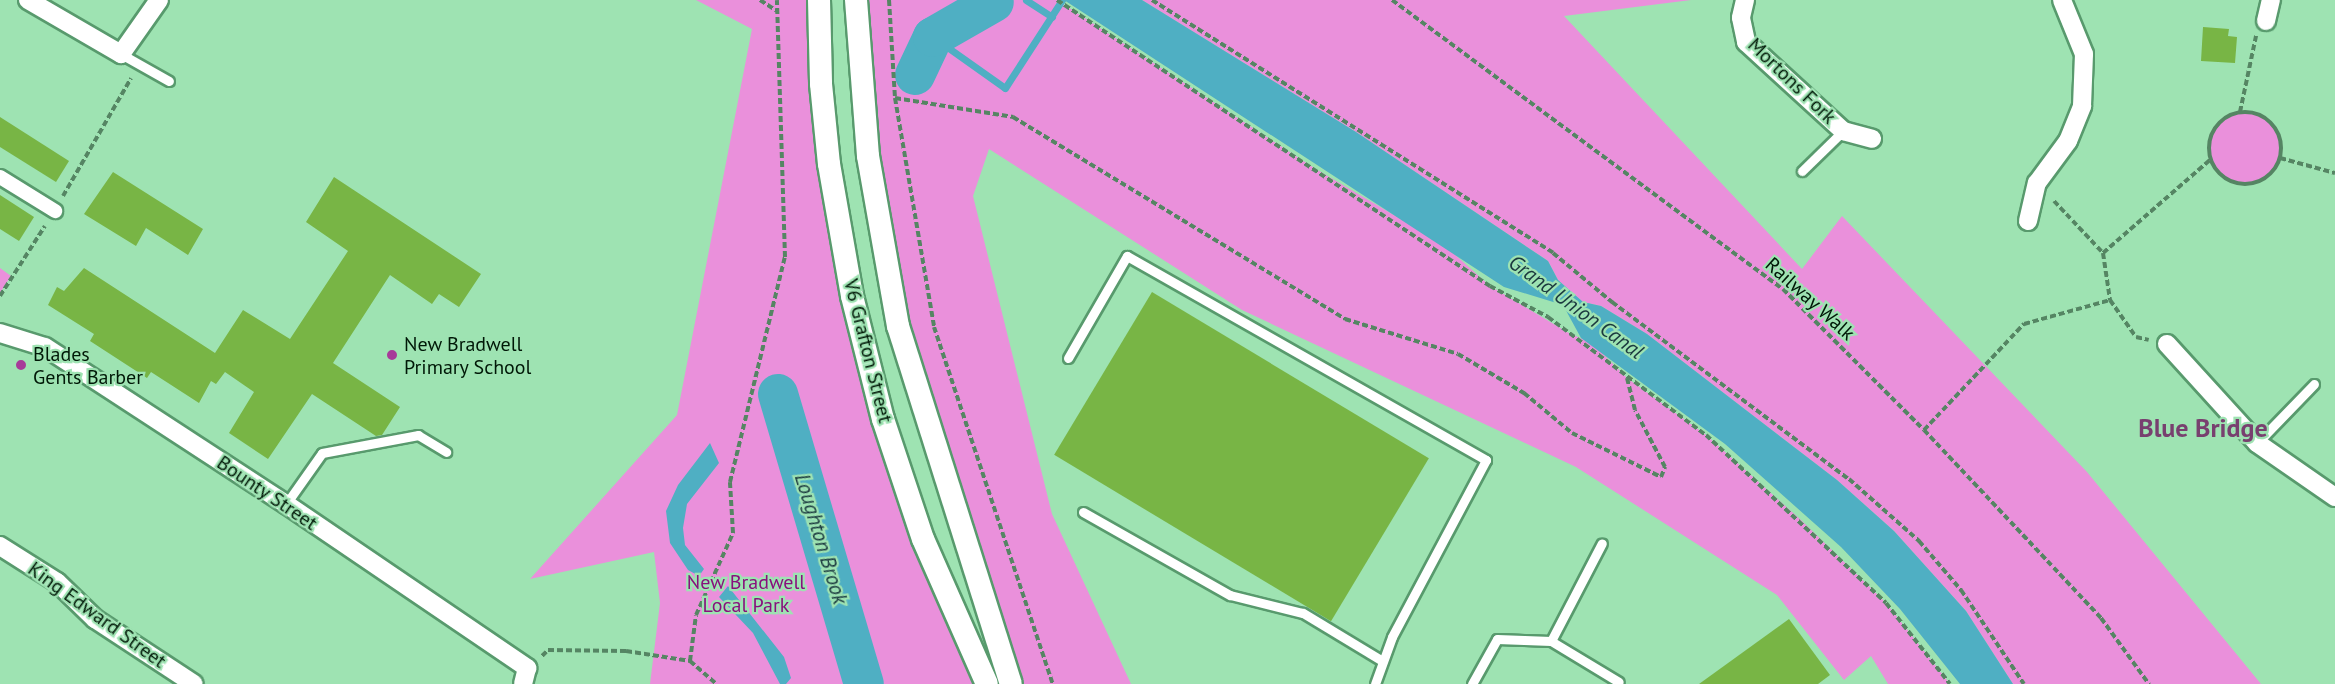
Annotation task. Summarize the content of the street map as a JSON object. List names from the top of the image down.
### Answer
{
  "streets": {
    "street": [
      "Mortons Fork",
      "V6 Grafton Street",
      "Bounty Street",
      "King Edward Street"
    ],
    "path": ["Railway Walk"]
  },
  "districts": ["Blue Bridge"],
  "water": ["Grand Union Canal", "Loughton Brook"],
  "parks": ["New Bradwell Local Park"],
  "places": ["New Bradwell Primary School", "Blades Gents Barber"]
}
